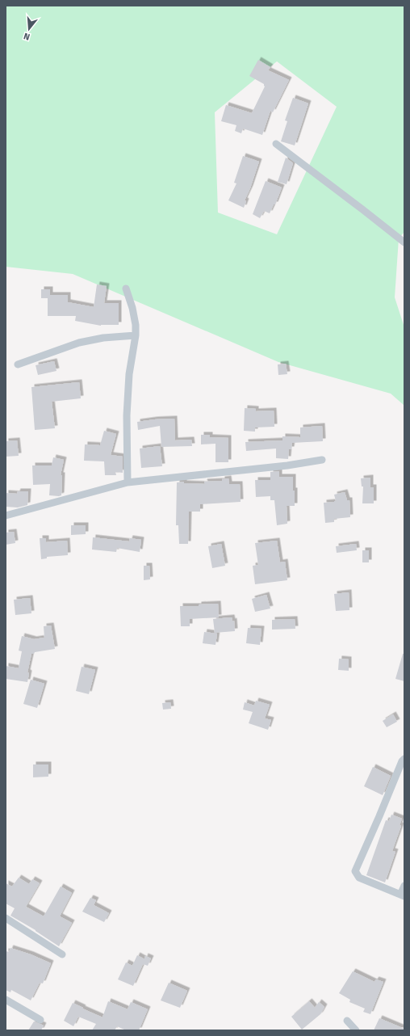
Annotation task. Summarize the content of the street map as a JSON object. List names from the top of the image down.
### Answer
{
  "north": "bottom"
}
